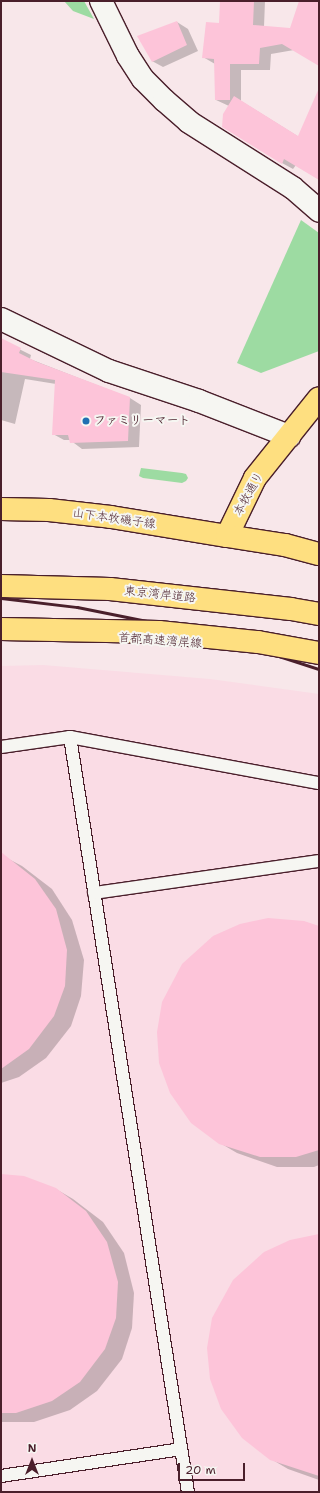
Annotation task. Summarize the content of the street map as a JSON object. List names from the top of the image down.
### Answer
{
  "streets": {
    "main road": [
      "本牧通り",
      "山下本牧磯子線",
      "東京湾岸道路",
      "首都高速湾岸線"
    ]
  },
  "crossings": [
    ["本牧通り", "山下本牧磯子線"]
  ],
  "places": ["ファミリーマート"],
  "scale_bar": "20 m",
  "north": "top"
}
